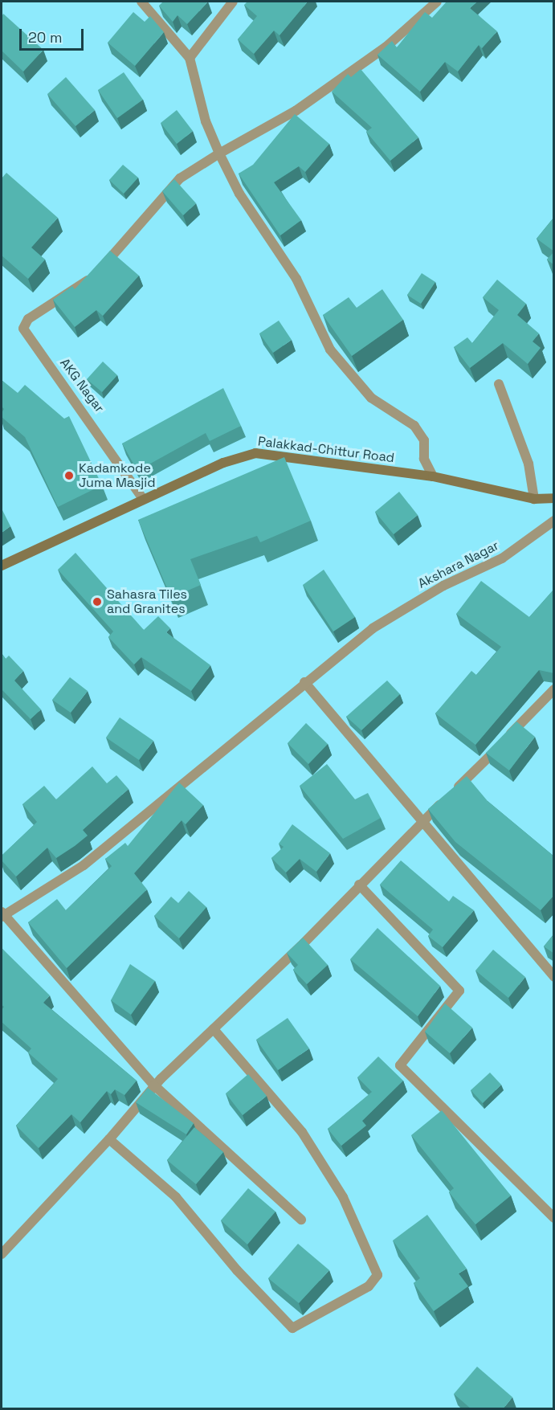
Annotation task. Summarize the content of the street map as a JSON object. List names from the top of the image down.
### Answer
{
  "streets": {
    "main road": ["Palakkad-Chittur Road"],
    "street": ["AKG Nagar", "Akshara Nagar"]
  },
  "crossings": [
    ["AKG Nagar", "Palakkad-Chittur Road"]
  ],
  "places": ["Kadamkode Juma Masjid", "Sahasra Tiles and Granites"],
  "scale_bar": "20 m"
}
